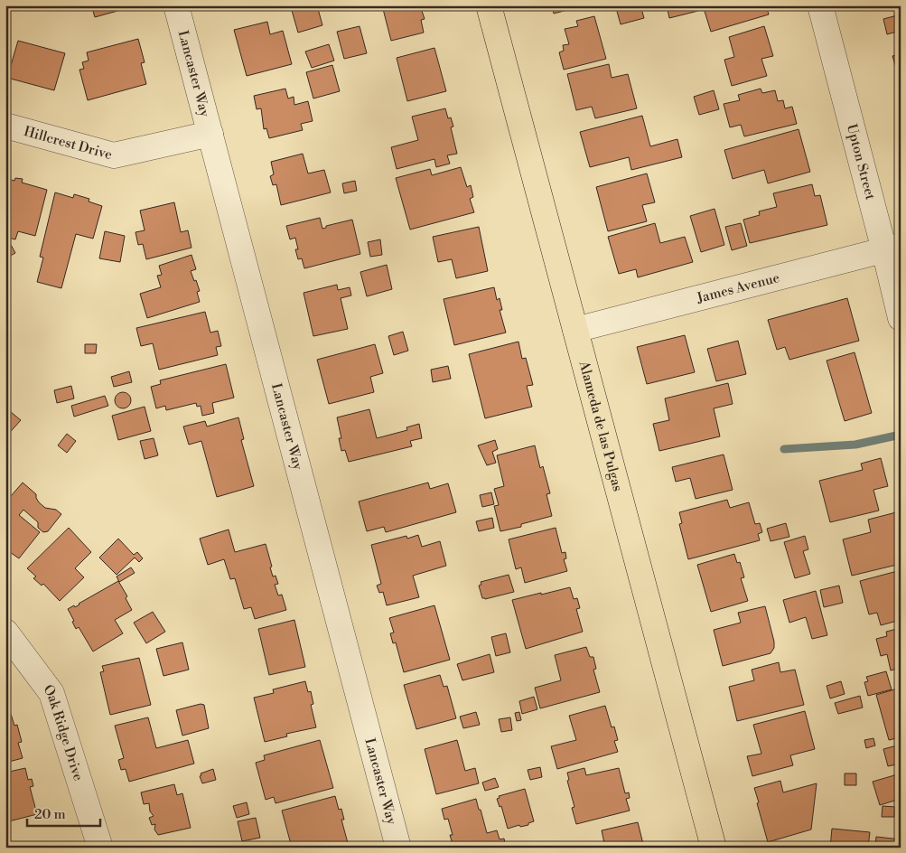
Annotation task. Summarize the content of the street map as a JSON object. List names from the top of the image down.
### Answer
{
  "streets": {
    "main road": ["Alameda de las Pulgas"],
    "street": [
      "Lancaster Way",
      "Hillcrest Drive",
      "Upton Street",
      "James Avenue",
      "Oak Ridge Drive"
    ]
  },
  "crossings": [
    ["Lancaster Way", "Hillcrest Drive"],
    ["Upton Street", "James Avenue"],
    ["James Avenue", "Alameda de las Pulgas"]
  ],
  "scale_bar": "20 m"
}
